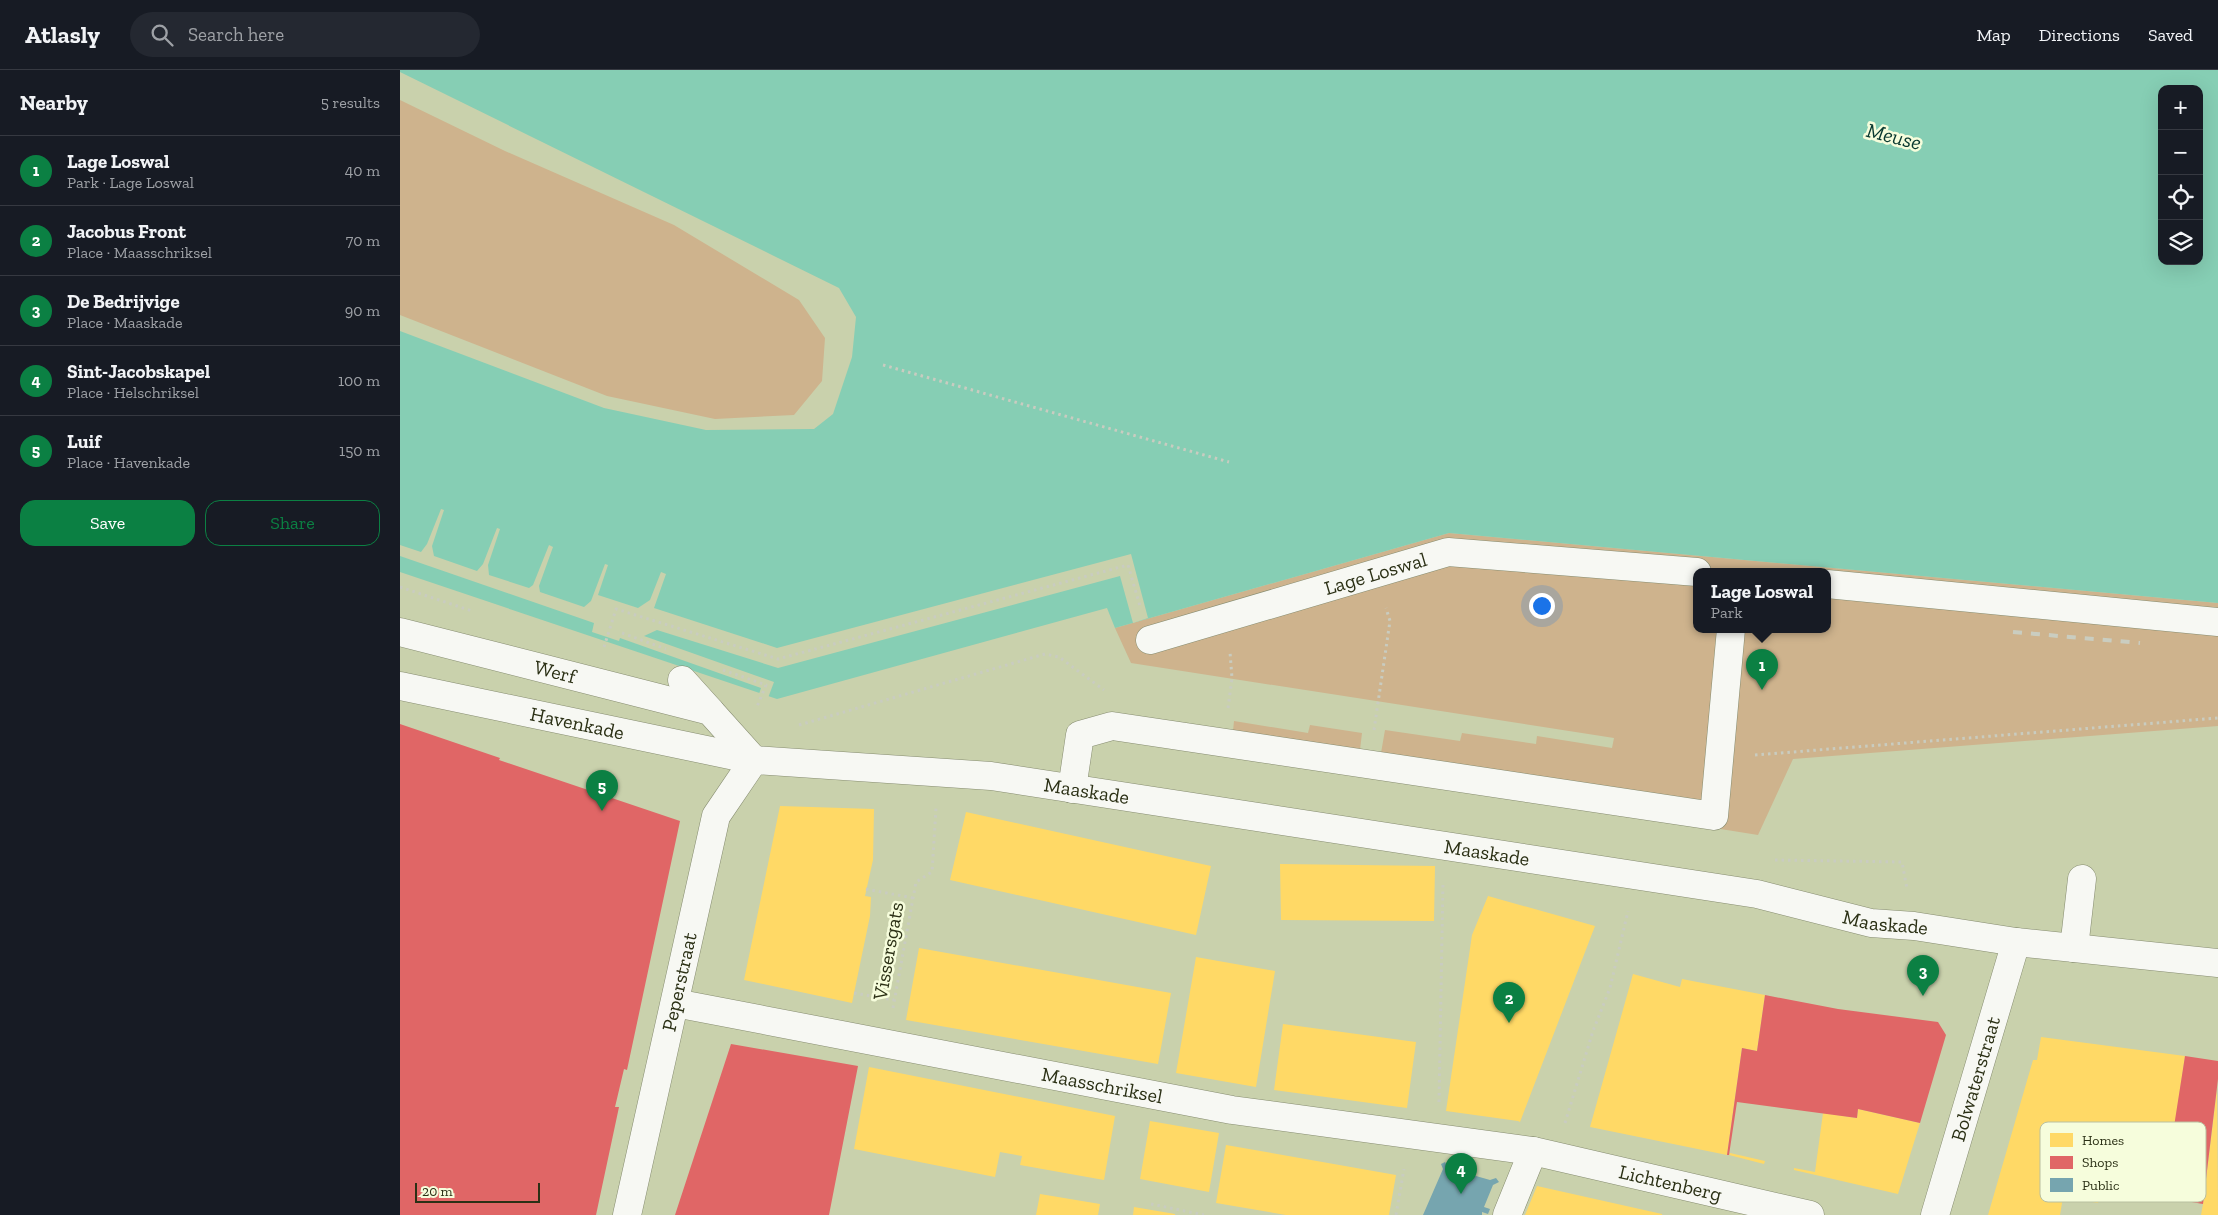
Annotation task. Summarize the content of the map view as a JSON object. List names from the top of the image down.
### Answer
{
  "streets": {
    "street": [
      "Lage Loswal",
      "Werf",
      "Havenkade",
      "Maaskade",
      "Peperstraat",
      "Bolwaterstraat",
      "Maasschriksel",
      "Lichtenberg"
    ],
    "path": ["Vissersgats"]
  },
  "crossings": [
    ["Havenkade", "Maaskade"],
    ["Havenkade", "Peperstraat"],
    ["Maaskade", "Peperstraat"],
    ["Maaskade", "Bolwaterstraat"],
    ["Vissersgats", "Maasschriksel"],
    ["Peperstraat", "Maasschriksel"],
    ["Maasschriksel", "Lichtenberg"]
  ],
  "water": ["Meuse"],
  "legend": ["Homes", "Shops", "Public"],
  "scale_bar": "20 m",
  "page": {
    "header": "Atlasly",
    "search": "Search here",
    "nav": ["Map", "Directions", "Saved"],
    "heading": ["Nearby", "5 results"],
    "map_buttons": ["+", "−"],
    "list": [
      {
        "mark": "1",
        "name": "Lage Loswal",
        "note": "Park · Lage Loswal",
        "value": "40 m"
      },
      {
        "mark": "2",
        "name": "Jacobus Front",
        "note": "Place · Maasschriksel",
        "value": "70 m"
      },
      {
        "mark": "3",
        "name": "De Bedrijvige",
        "note": "Place · Maaskade",
        "value": "90 m"
      },
      {
        "mark": "4",
        "name": "Sint-Jacobskapel",
        "note": "Place · Helschriksel",
        "value": "100 m"
      },
      {
        "mark": "5",
        "name": "Luif",
        "note": "Place · Havenkade",
        "value": "150 m"
      }
    ],
    "buttons": ["Save", "Share"],
    "popup": ["Lage Loswal", "Park"],
    "pins": [
      "1",
      "5",
      "3",
      "2",
      "4"
    ],
    "scale": "20 m"
  }
}
